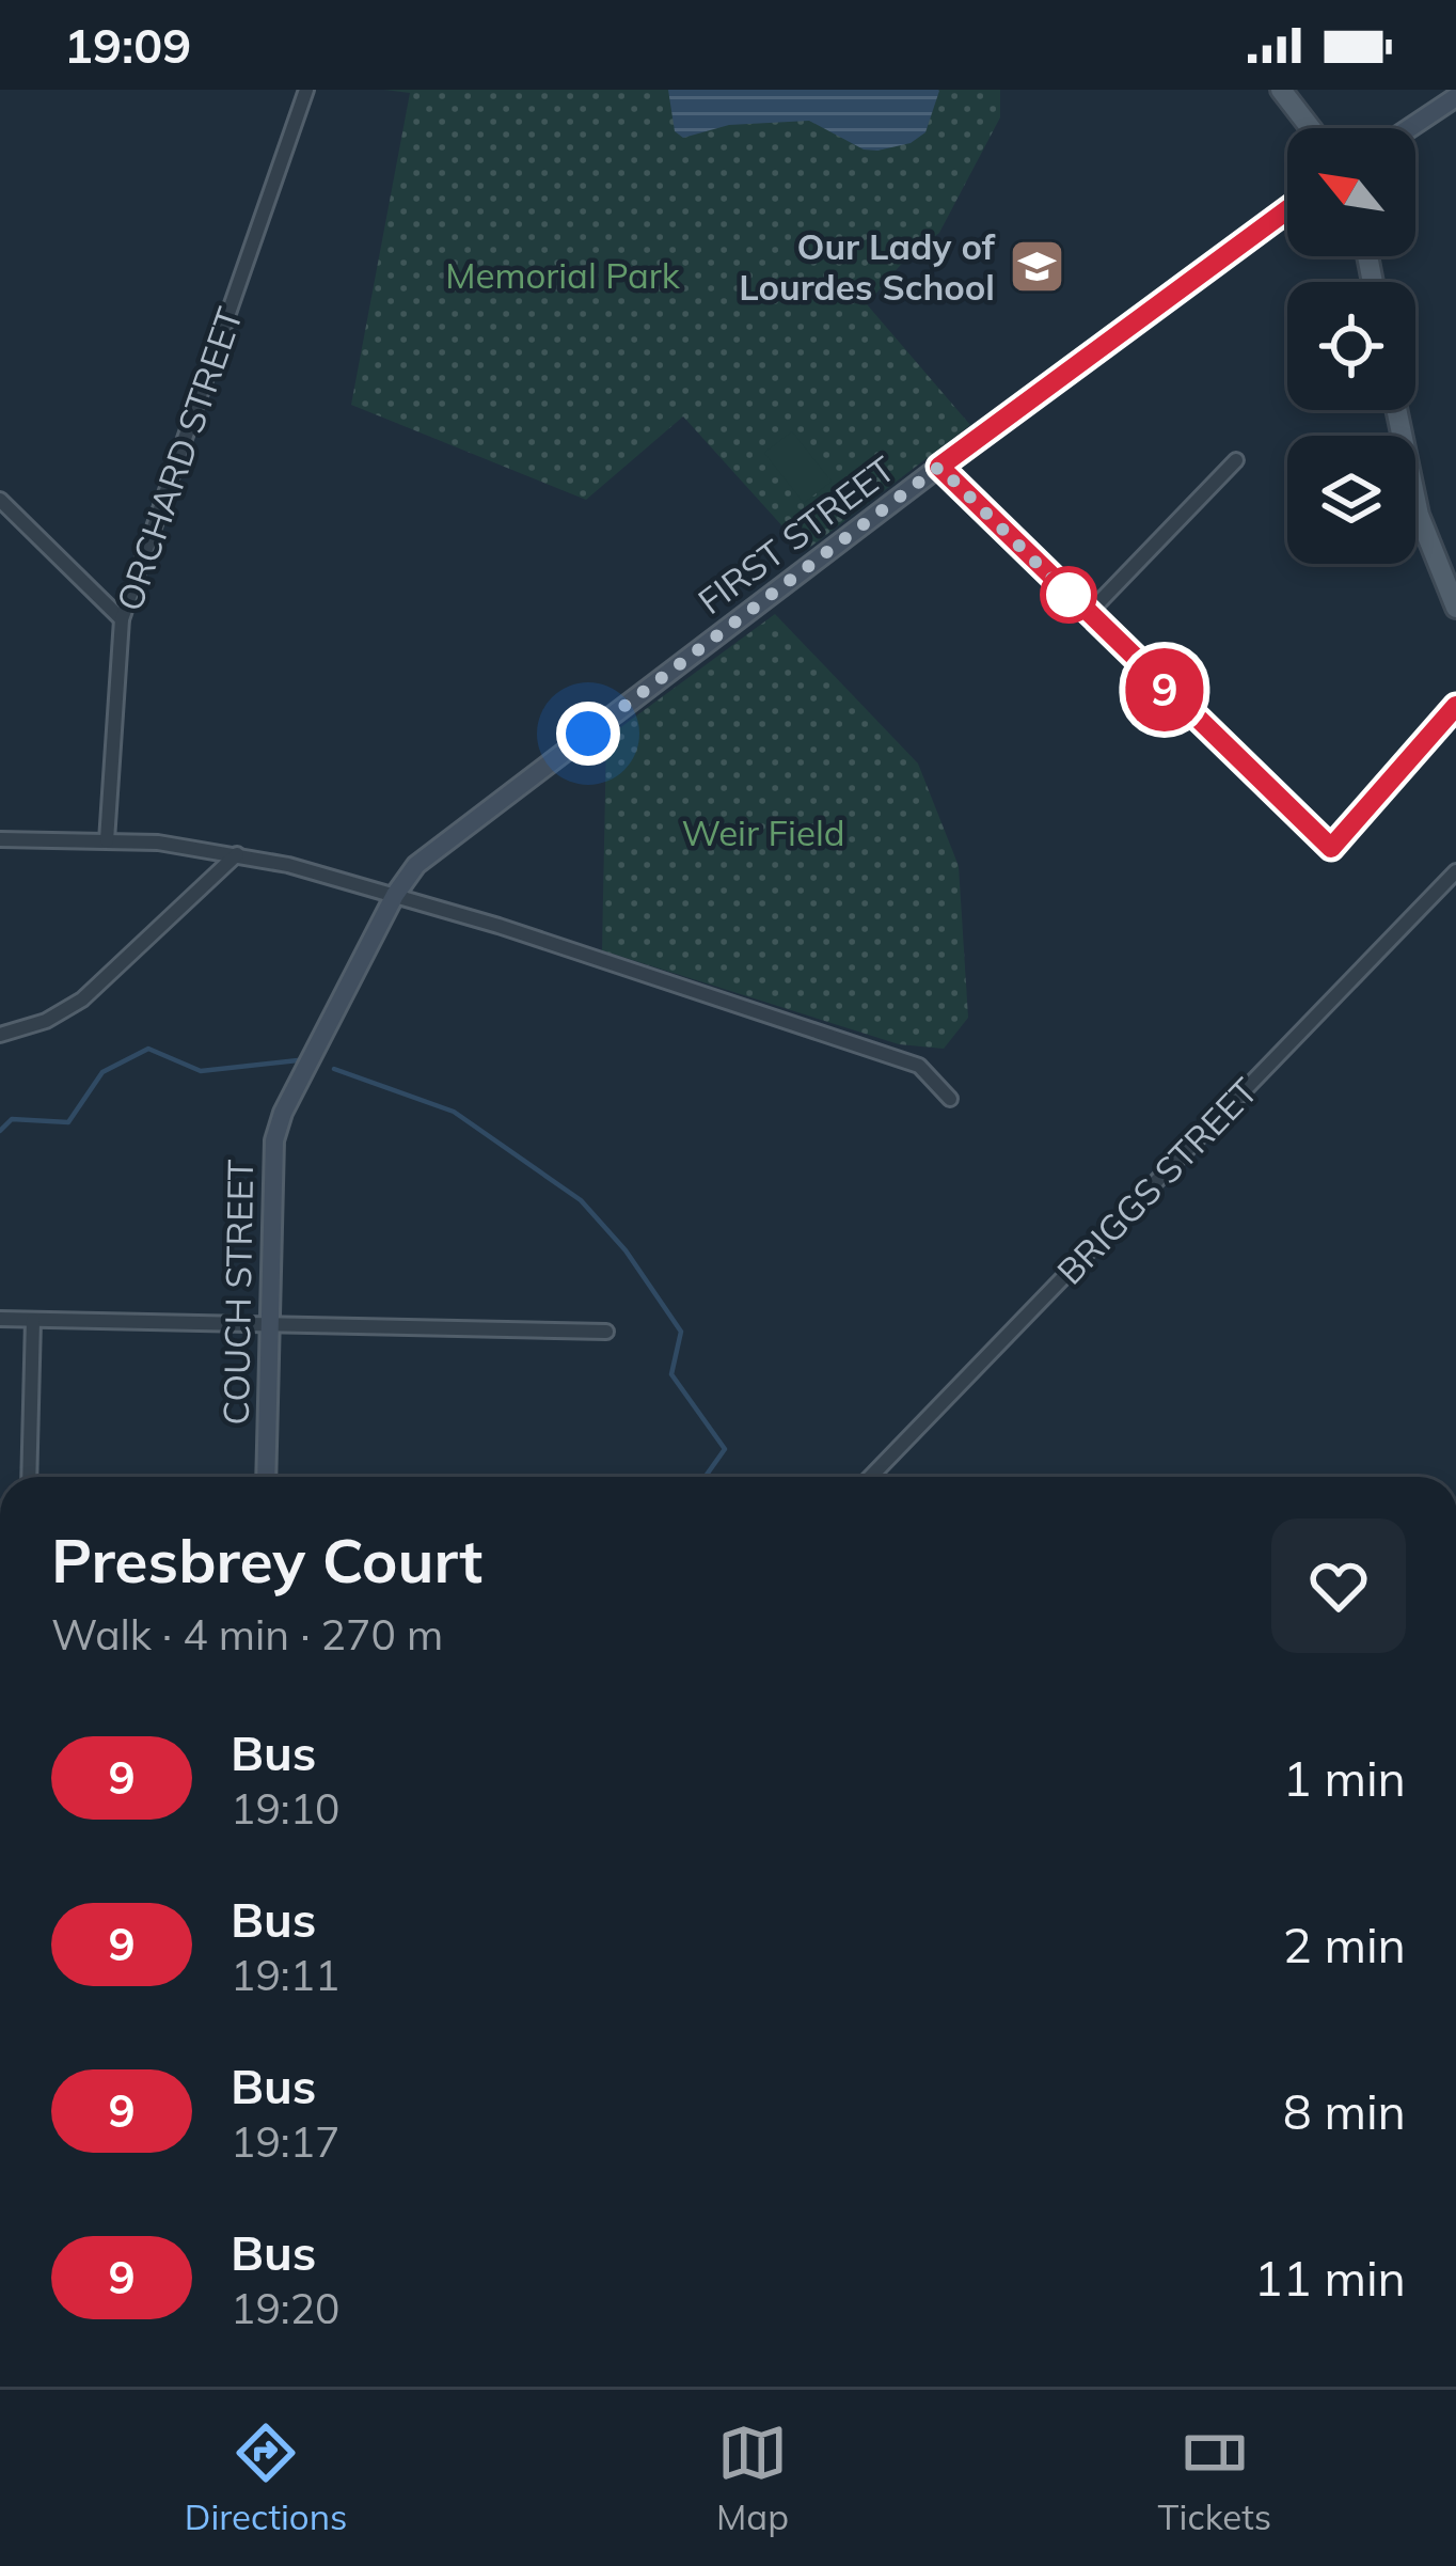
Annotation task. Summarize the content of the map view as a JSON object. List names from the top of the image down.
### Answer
{
  "streets": {
    "street": [
      "ORCHARD STREET",
      "FIRST STREET",
      "BRIGGS STREET",
      "COUCH STREET"
    ]
  },
  "crossings": [
    ["FIRST STREET", "COUCH STREET"]
  ],
  "parks": ["Memorial Park", "Weir Field"],
  "places": {
    "school or university": ["Our Lady of Lourdes School"]
  },
  "lines": ["bus line 9"],
  "north": "top left",
  "page": {
    "status": "19:09",
    "on_map": "9",
    "heading": ["Presbrey Court", "Walk · 4 min · 270 m"],
    "list": [
      {
        "mark": "9",
        "name": "Bus",
        "note": "19:10",
        "value": "1 min"
      },
      {
        "mark": "9",
        "name": "Bus",
        "note": "19:11",
        "value": "2 min"
      },
      {
        "mark": "9",
        "name": "Bus",
        "note": "19:17",
        "value": "8 min"
      },
      {
        "mark": "9",
        "name": "Bus",
        "note": "19:20",
        "value": "11 min"
      }
    ],
    "tabs": ["Directions", "Map", "Tickets"]
  }
}
